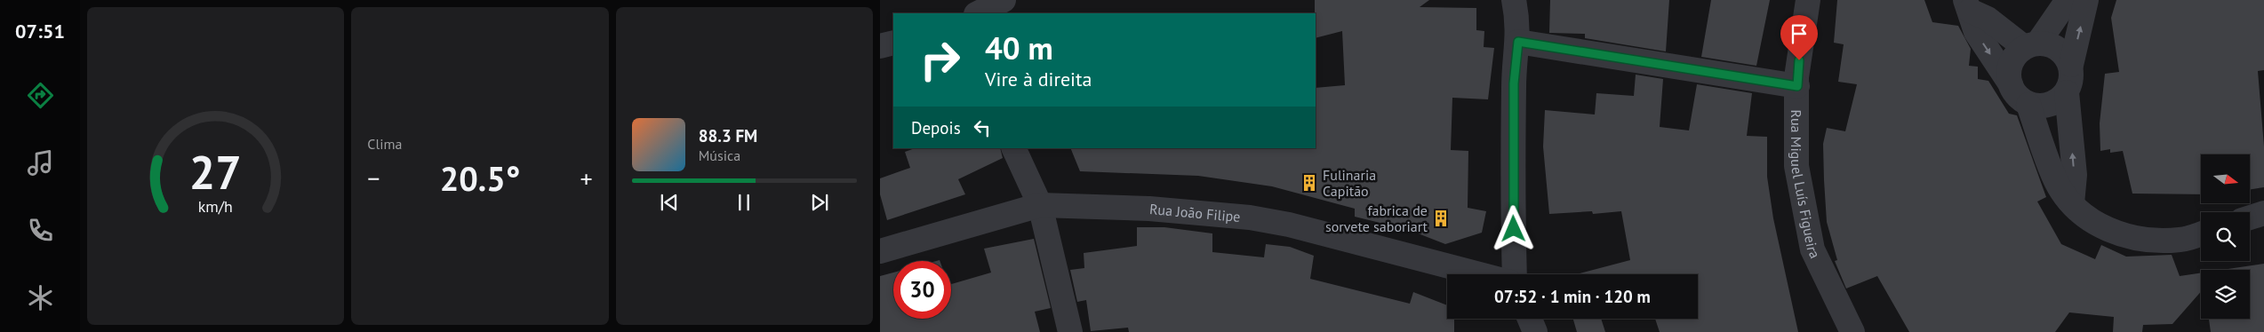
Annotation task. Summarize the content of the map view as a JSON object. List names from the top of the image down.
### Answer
{
  "streets": {
    "street": ["Rua Miguel Luís Figueira", "Rua João Filipe"]
  },
  "places": {
    "building": ["Fulinaria Capitão", "fabrica de sorvete saboriart"]
  },
  "north": "right",
  "page": {
    "tabs": "07:51",
    "tile": "Clima",
    "turn": ["40 m", "Vire à direita"],
    "then": "Depois",
    "song": ["88.3 FM", "Música"],
    "heat": ["−", "20.5°", "+"],
    "limit": "30",
    "trip": "07:52 · 1 min · 120 m",
    "gauge": ["27", "km/h"]
  }
}
